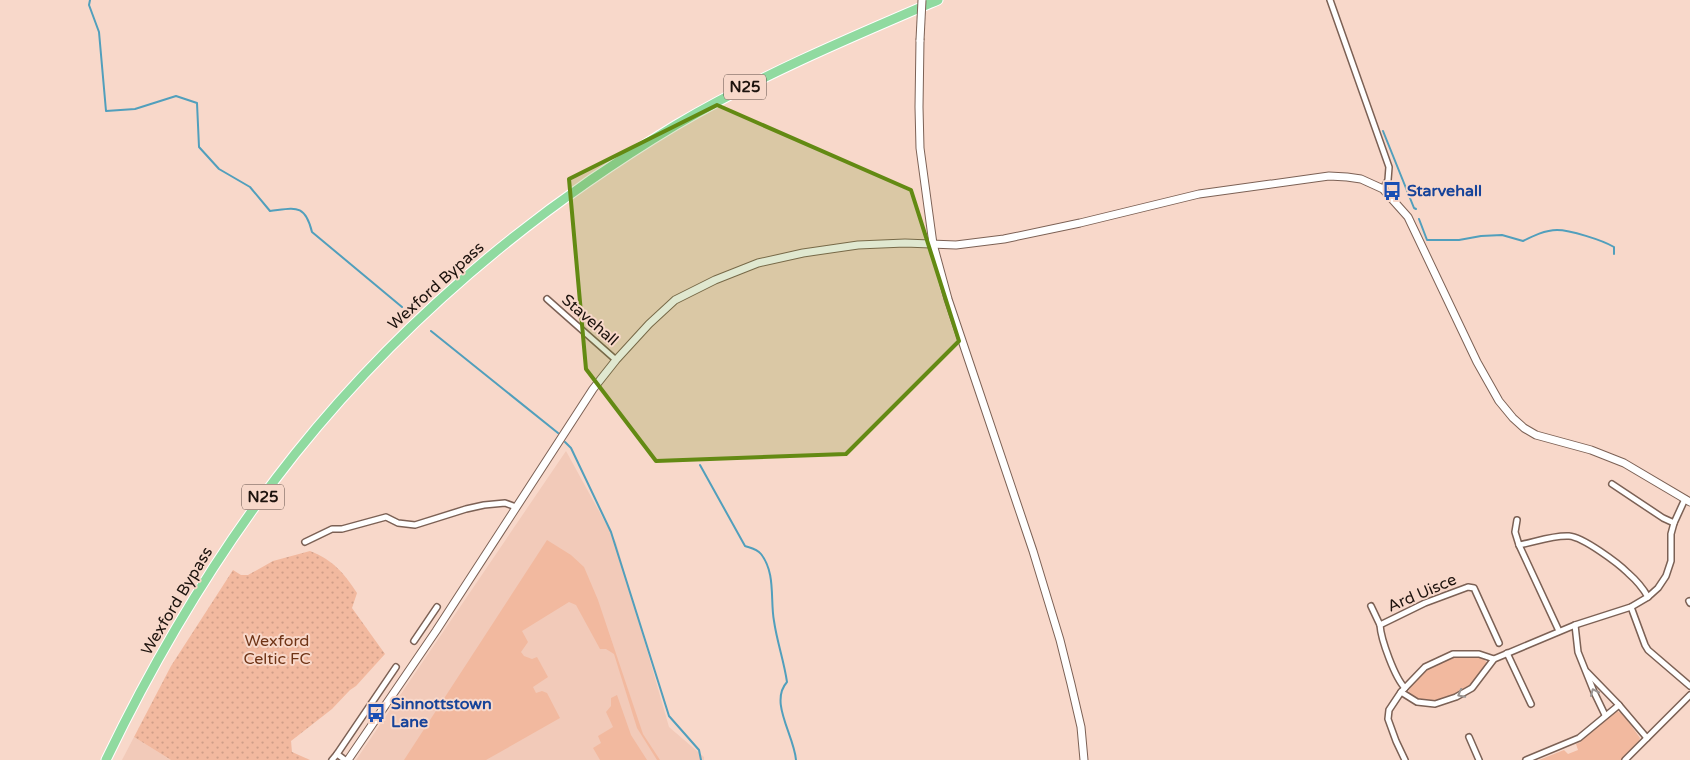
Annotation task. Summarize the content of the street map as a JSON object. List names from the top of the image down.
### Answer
{
  "streets": {
    "highway": ["N25", "Wexford Bypass"],
    "street": ["Stavehall", "Ard Uisce"]
  },
  "parks": ["Wexford Celtic FC"],
  "places": {
    "bus stop": ["Starvehall", "Sinnottstown Lane"]
  }
}
